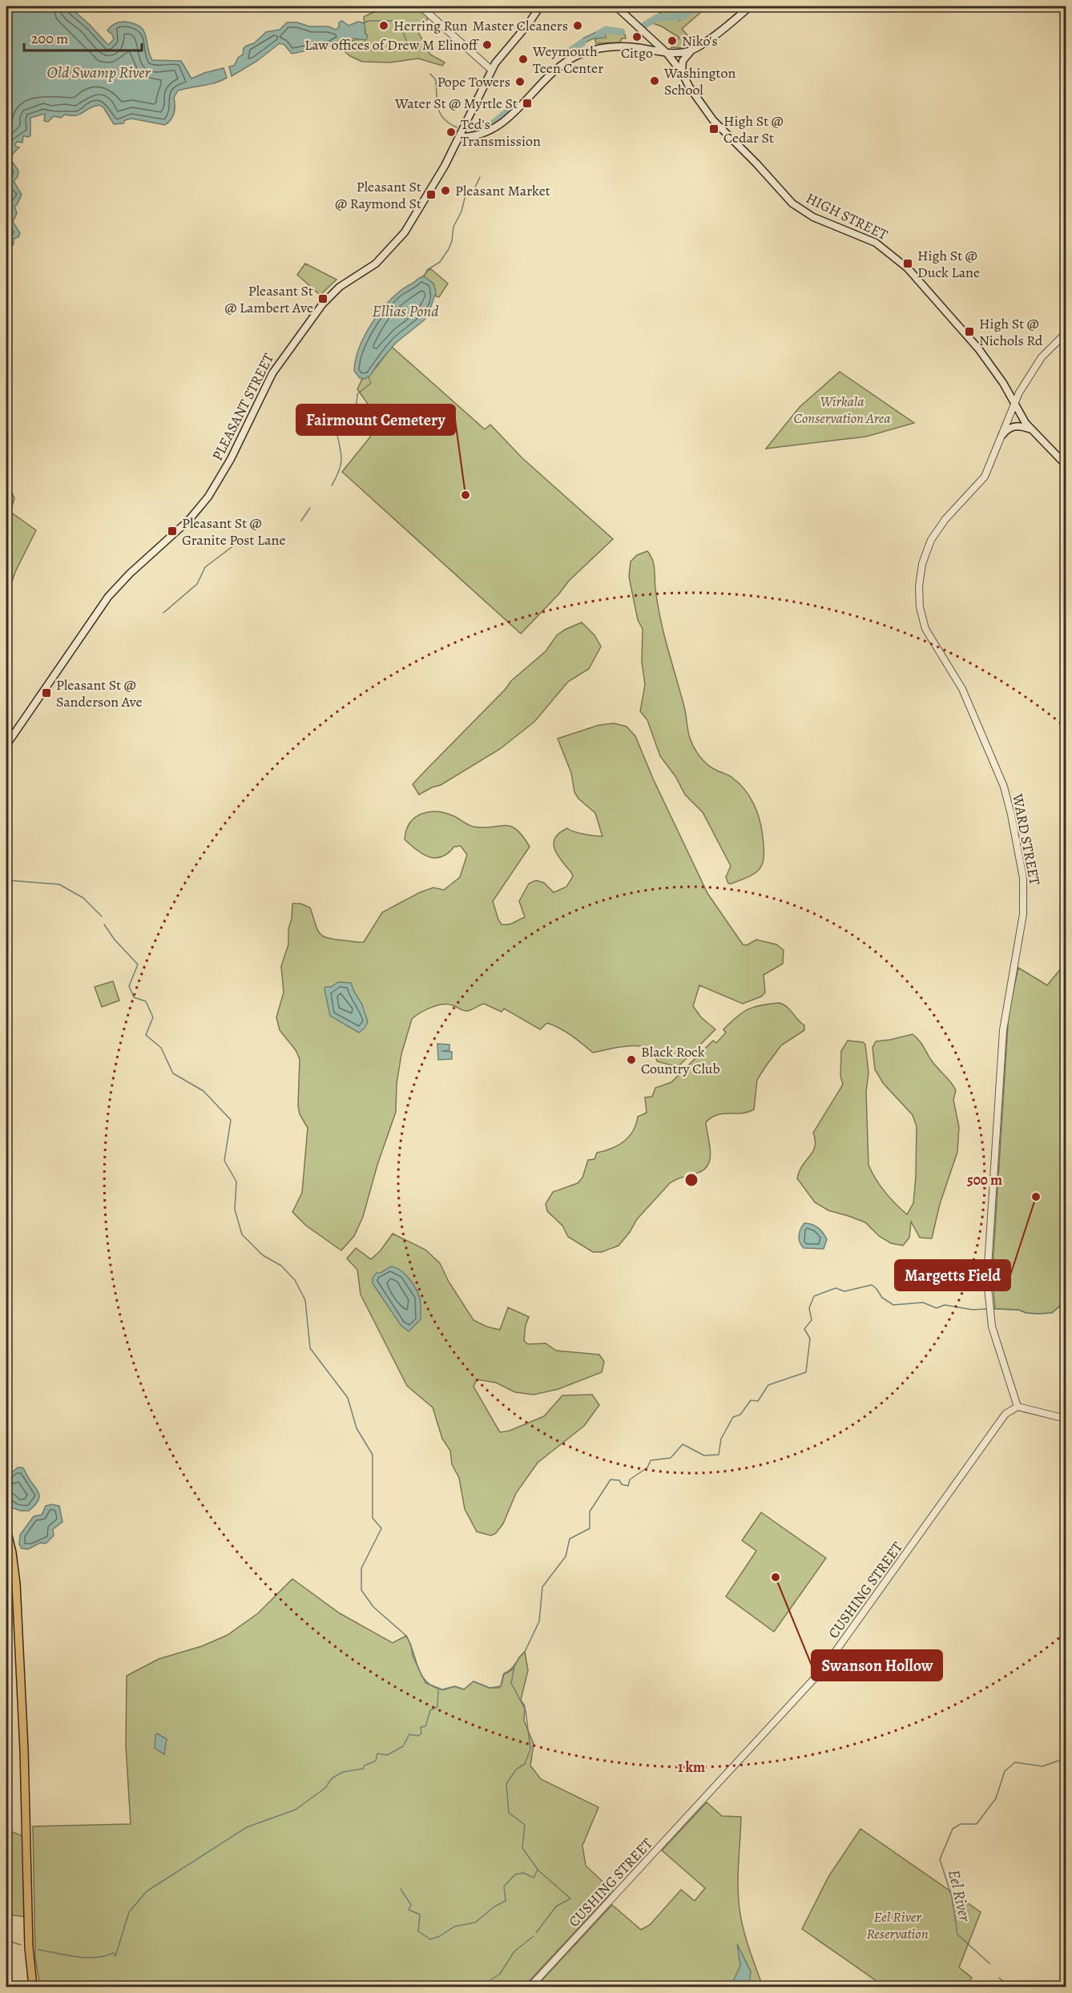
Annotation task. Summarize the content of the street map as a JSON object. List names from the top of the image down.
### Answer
{
  "streets": {
    "main road": ["HIGH STREET", "PLEASANT STREET"],
    "street": ["WARD STREET", "CUSHING STREET"]
  },
  "crossings": [
    ["HIGH STREET", "WARD STREET"],
    ["WARD STREET", "CUSHING STREET"]
  ],
  "water": ["Old Swamp River", "Ellias Pond", "Eel River"],
  "parks": ["Wirkala Conservation Area", "Eel River Reservation"],
  "places": {
    "other": [
      "Herring Run",
      "Master Cleaners",
      "Citgo",
      "Niko's",
      "Law offices of Drew M Elinoff",
      "Weymouth Teen Center",
      "Washington School",
      "Pope Towers",
      "Ted's Transmission",
      "Pleasant Market",
      "Fairmount Cemetery",
      "Black Rock Country Club",
      "Margetts Field",
      "Swanson Hollow"
    ],
    "transit": [
      "Water St @ Myrtle St",
      "High St @ Cedar St",
      "Pleasant St @ Raymond St",
      "High St @ Duck Lane",
      "Pleasant St @ Lambert Ave",
      "High St @ Nichols Rd",
      "Pleasant St @ Granite Post Lane",
      "Pleasant St @ Sanderson Ave"
    ]
  },
  "scale_bar": "200 m",
  "rings": ["500 m", "1 km"]
}
